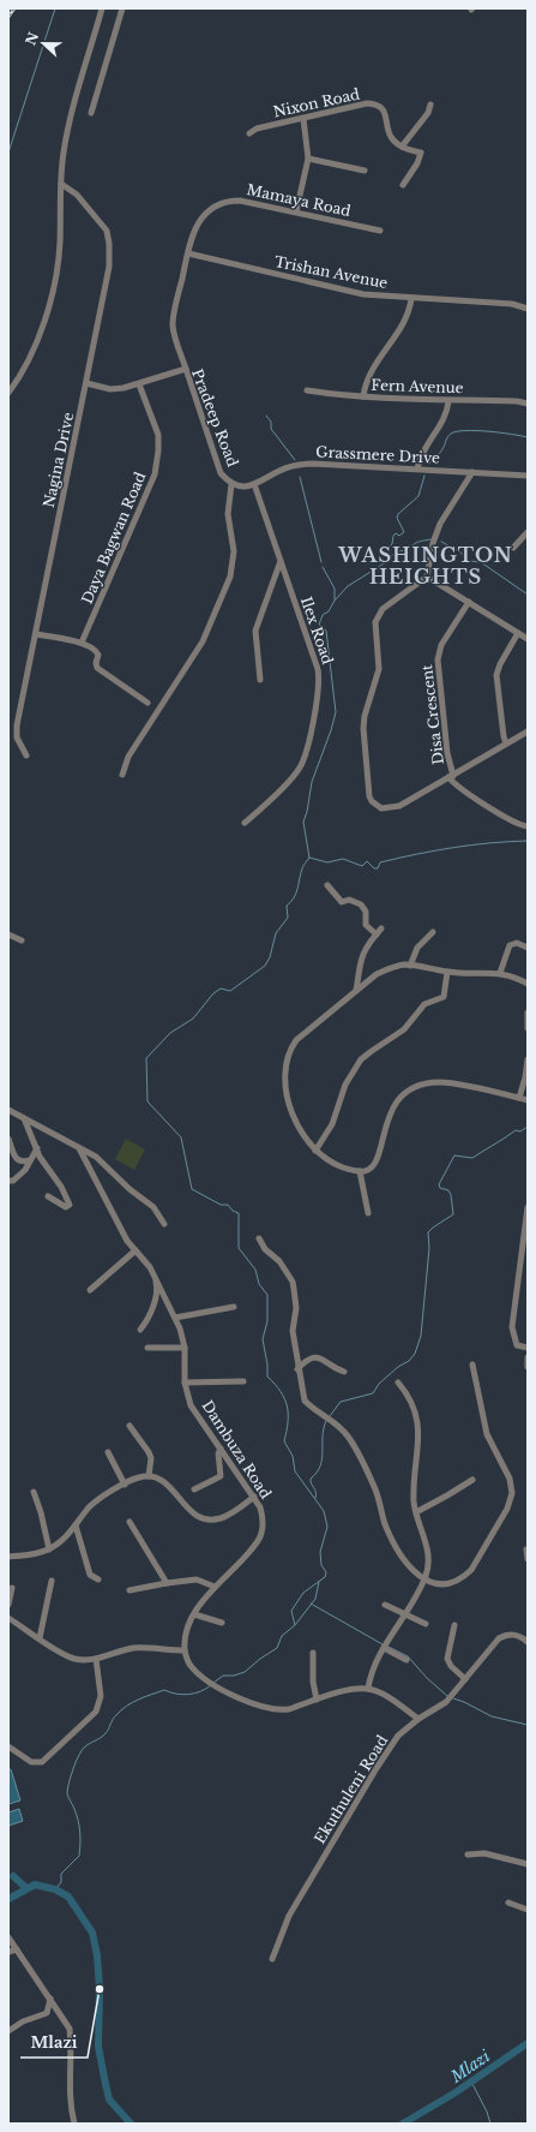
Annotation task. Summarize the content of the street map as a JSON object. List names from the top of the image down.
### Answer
{
  "streets": {
    "street": [
      "Nixon Road",
      "Mamaya Road",
      "Trishan Avenue",
      "Fern Avenue",
      "Pradeep Road",
      "Grassmere Drive",
      "Nagina Drive",
      "Daya Bagwan Road",
      "Ilex Road",
      "Disa Crescent",
      "Dambuza Road",
      "Ekuthuleni Road"
    ]
  },
  "crossings": [
    ["Mamaya Road", "Trishan Avenue"],
    ["Mamaya Road", "Pradeep Road"],
    ["Pradeep Road", "Grassmere Drive"],
    ["Pradeep Road", "Nagina Drive"],
    ["Pradeep Road", "Daya Bagwan Road"],
    ["Grassmere Drive", "Ilex Road"]
  ],
  "districts": ["WASHINGTON HEIGHTS"],
  "water": ["Mlazi"],
  "places": ["Mlazi"],
  "north": "left"
}
